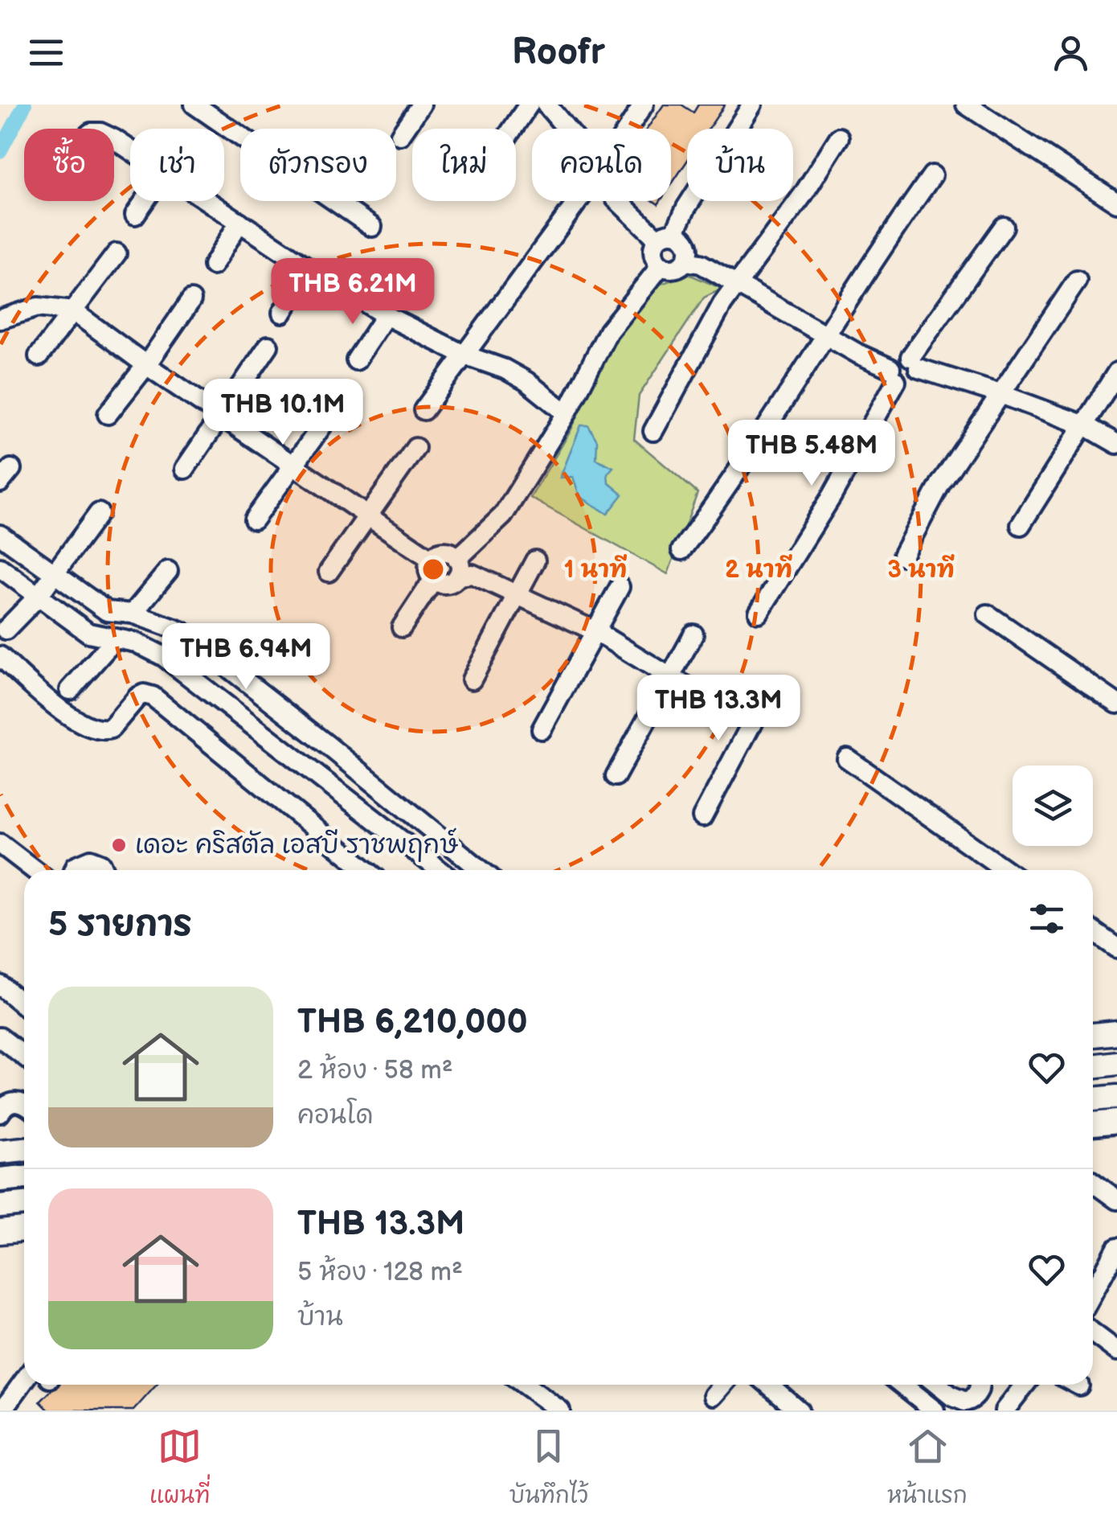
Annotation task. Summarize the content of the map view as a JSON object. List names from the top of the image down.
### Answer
{
  "places": ["เดอะ คริสตัล เอสบี ราชพฤกษ์"],
  "page": {
    "header": "Roofr",
    "chip": [
      "ซื้อ",
      "เช่า",
      "ตัวกรอง",
      "ใหม่",
      "คอนโด",
      "บ้าน"
    ],
    "price": [
      "THB 6.21M",
      "THB 10.1M",
      "THB 5.48M",
      "THB 6.94M",
      "THB 13.3M"
    ],
    "heading": "5 รายการ",
    "list": [
      {
        "name": "THB 6,210,000",
        "note": "2 ห้อง · 58 m² · คอนโด"
      },
      {
        "name": "THB 13.3M",
        "note": "5 ห้อง · 128 m² · บ้าน"
      }
    ],
    "tabs": ["แผนที่", "บันทึกไว้", "หน้าแรก"]
  },
  "rings": ["1 นาที", "2 นาที", "3 นาที"]
}
